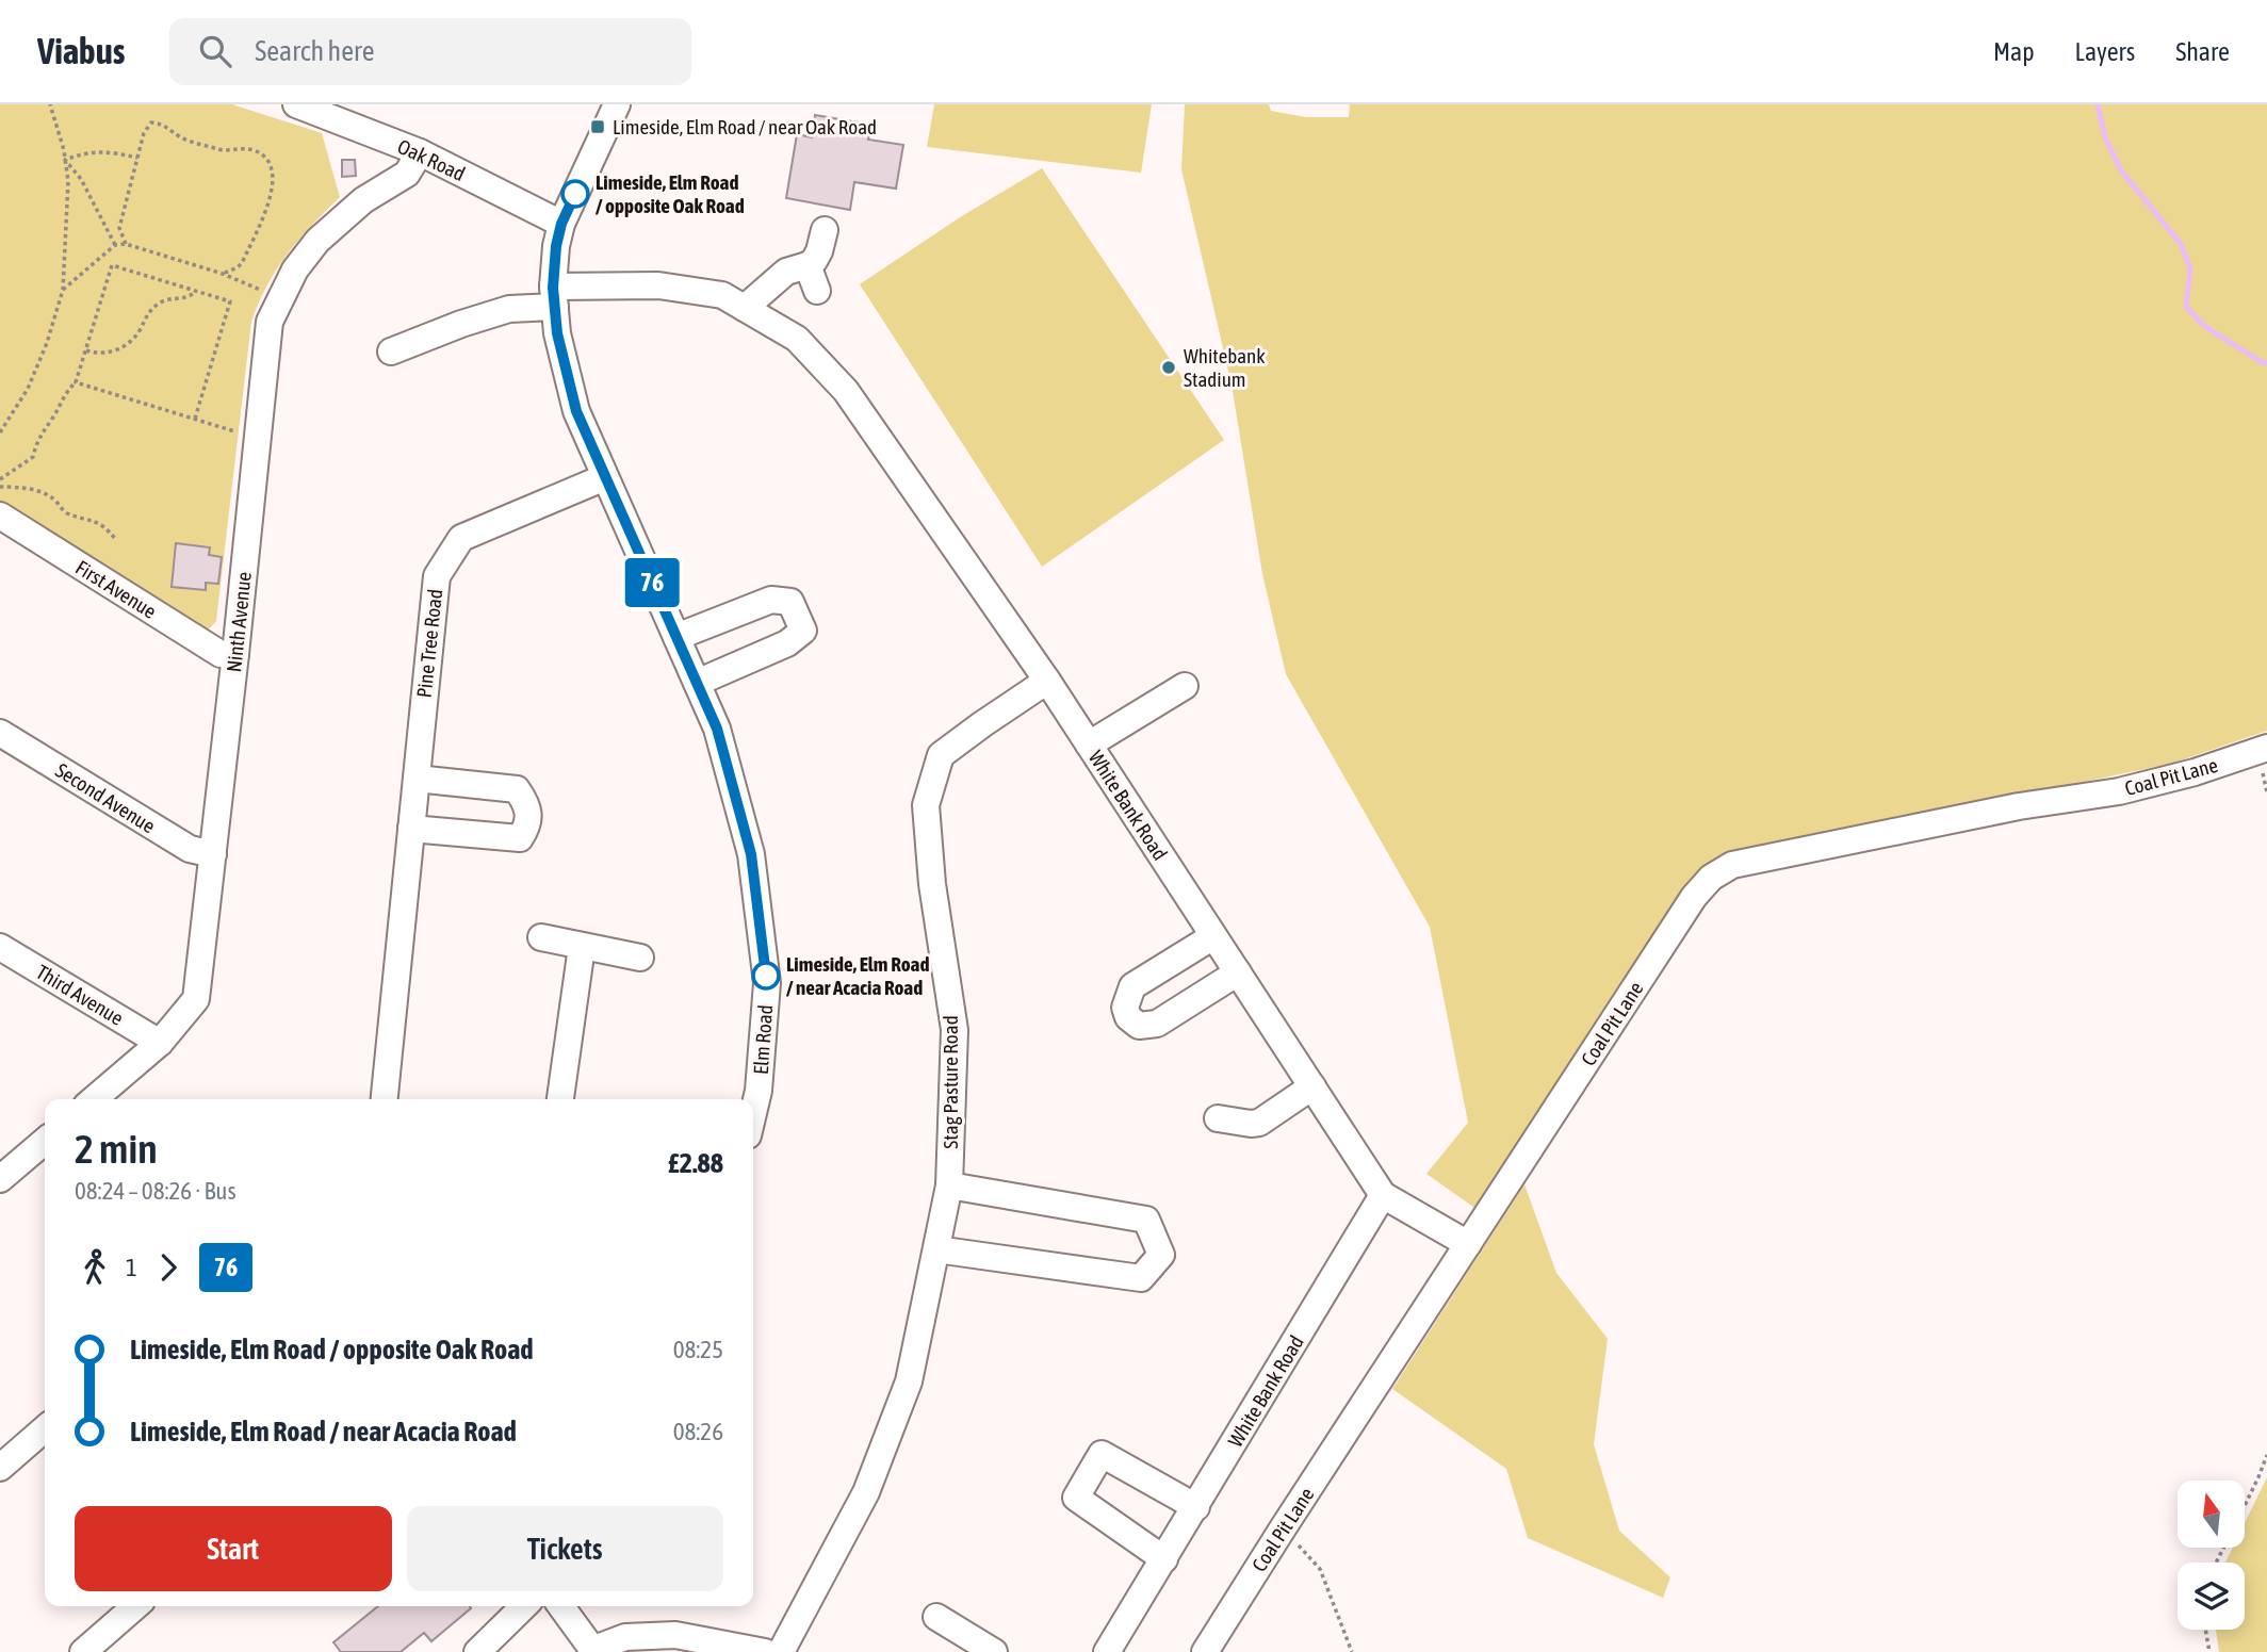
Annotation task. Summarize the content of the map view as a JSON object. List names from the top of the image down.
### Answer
{
  "streets": {
    "street": [
      "Oak Road",
      "First Avenue",
      "Ninth Avenue",
      "Pine Tree Road",
      "Coal Pit Lane",
      "Second Avenue",
      "White Bank Road",
      "Third Avenue",
      "Elm Road",
      "Stag Pasture Road"
    ]
  },
  "crossings": [
    ["Oak Road", "Ninth Avenue"],
    ["Oak Road", "Elm Road"],
    ["First Avenue", "Ninth Avenue"],
    ["Ninth Avenue", "Second Avenue"],
    ["Ninth Avenue", "Third Avenue"],
    ["Pine Tree Road", "Elm Road"],
    ["White Bank Road", "Elm Road"],
    ["White Bank Road", "Stag Pasture Road"]
  ],
  "places": {
    "transit": ["Limeside, Elm Road / near Oak Road"],
    "other": ["Limeside, Elm Road / opposite Oak Road", "Whitebank Stadium", "Limeside, Elm Road / near Acacia Road"]
  },
  "lines": ["bus line 76"],
  "north": "top",
  "page": {
    "header": "Viabus",
    "search": "Search here",
    "nav": ["Map", "Layers", "Share"],
    "on_map": "76",
    "heading": ["2 min", "08:24 – 08:26 · Bus", "£2.88"],
    "legs": ["1", "76"],
    "list": [
      {
        "name": "Limeside, Elm Road / opposite Oak Road",
        "value": "08:25"
      },
      {
        "name": "Limeside, Elm Road / near Acacia Road",
        "value": "08:26"
      }
    ],
    "buttons": ["Start", "Tickets"]
  }
}
